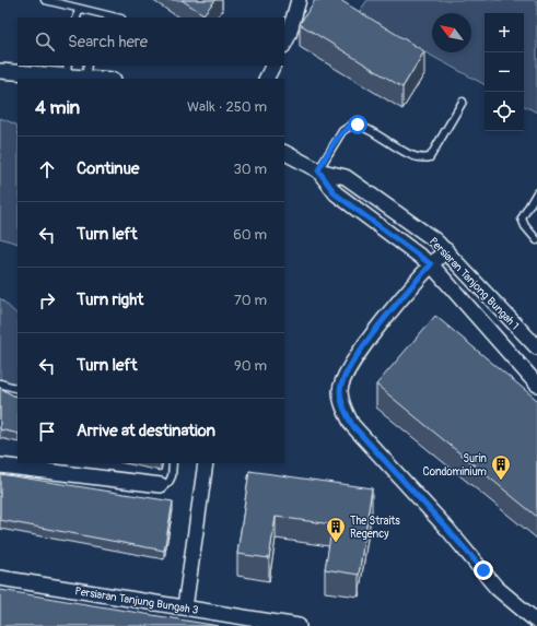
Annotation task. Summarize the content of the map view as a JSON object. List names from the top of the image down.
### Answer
{
  "streets": {
    "street": ["Persiaran Tanjong Bungah 1", "Persiaran Tanjung Bungah 3"]
  },
  "places": {
    "building": ["Surin Condominium", "The Straits Regency"]
  },
  "north": "top left",
  "page": {
    "map_buttons": ["+", "−"],
    "search": "Search here",
    "heading": ["4 min", "Walk · 250 m"],
    "list": [
      ["Continue", "30 m"],
      ["Turn left", "60 m"],
      ["Turn right", "70 m"],
      ["Turn left", "90 m"],
      "Arrive at destination"
    ]
  }
}
